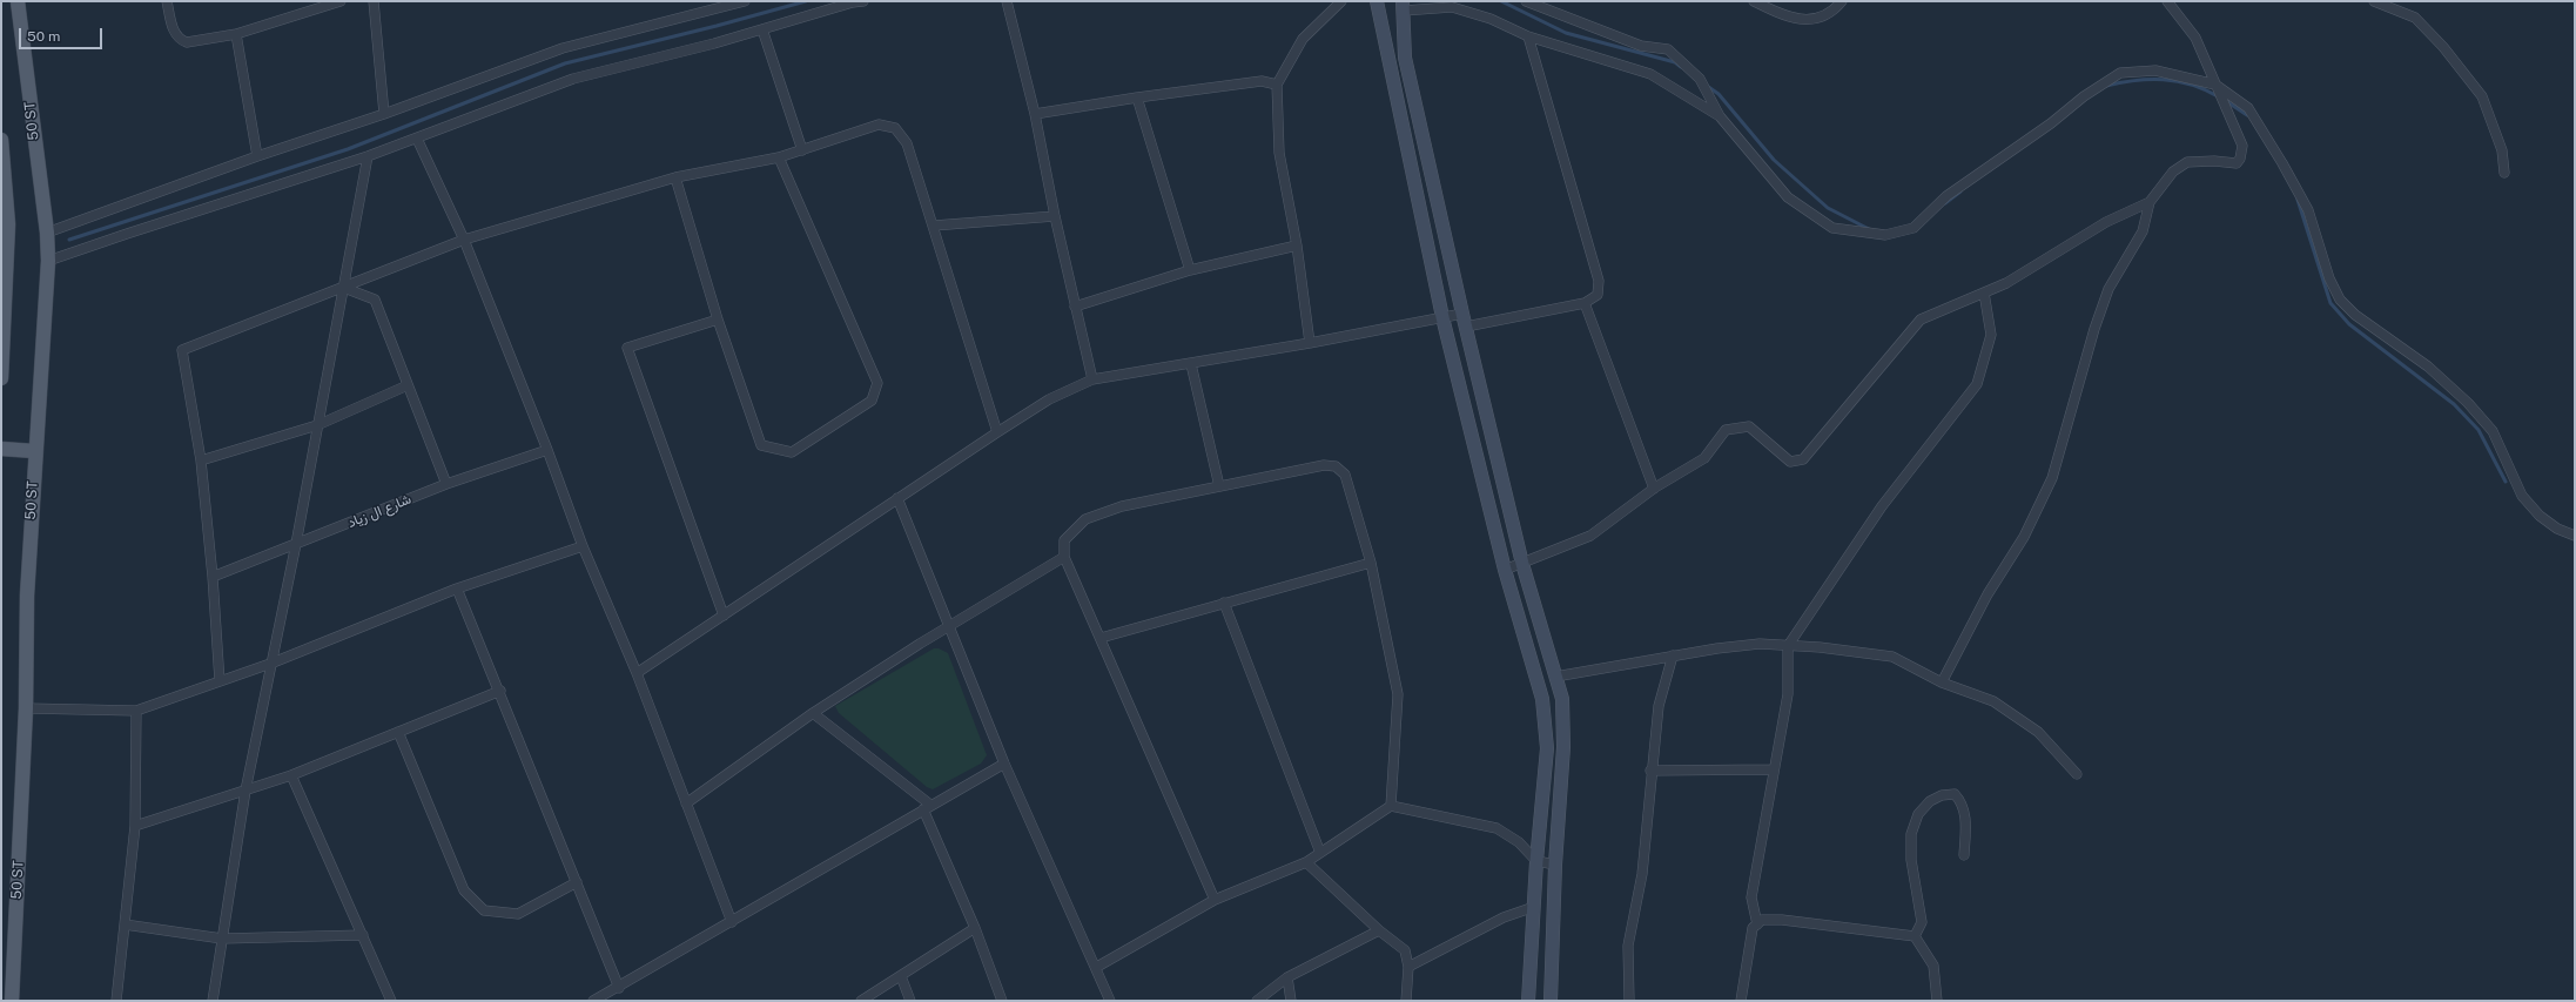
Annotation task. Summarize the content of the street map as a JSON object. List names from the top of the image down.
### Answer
{
  "streets": {
    "main road": ["50 ST"],
    "street": ["شارع ال زياد"]
  },
  "scale_bar": "50 m"
}
